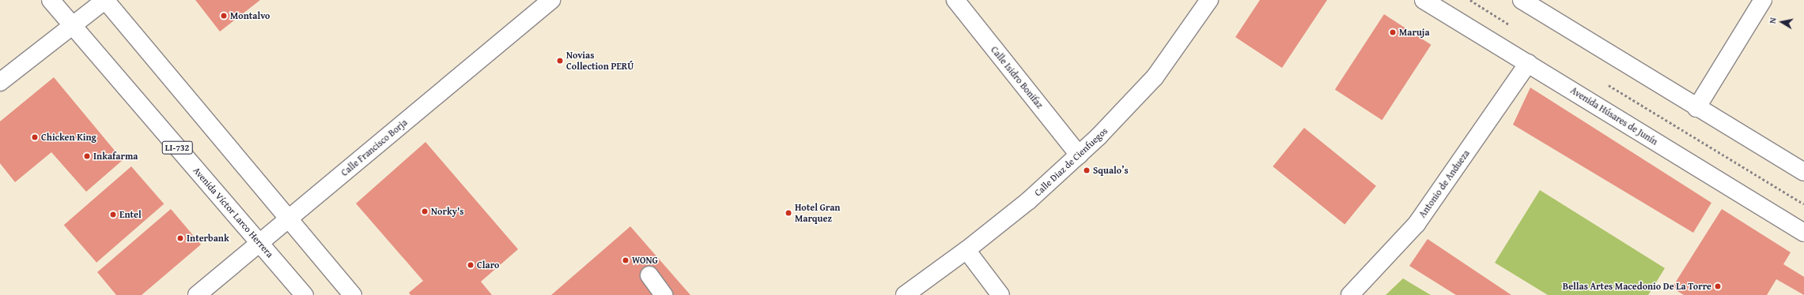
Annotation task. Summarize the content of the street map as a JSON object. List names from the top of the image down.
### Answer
{
  "streets": {
    "street": [
      "Calle Isidro Bonifaz",
      "Avenida Húsares de Junín",
      "LI-732",
      "Calle Francisco Borja",
      "Calle Diaz de Cienfuegos",
      "Antonio de Andueza",
      "Avenida Víctor Larco Herrera"
    ]
  },
  "crossings": [
    ["Calle Isidro Bonifaz", "Calle Diaz de Cienfuegos"],
    ["Avenida Húsares de Junín", "Antonio de Andueza"],
    ["Calle Francisco Borja", "Avenida Víctor Larco Herrera"]
  ],
  "places": [
    "Montalvo",
    "Maruja",
    "Novias Collection PERÚ",
    "Chicken King",
    "Inkafarma",
    "Squalo’s",
    "Norky's",
    "Hotel Gran Marquez",
    "Entel",
    "Interbank",
    "WONG",
    "Claro",
    "Bellas Artes Macedonio De La Torre"
  ],
  "north": "left"
}
